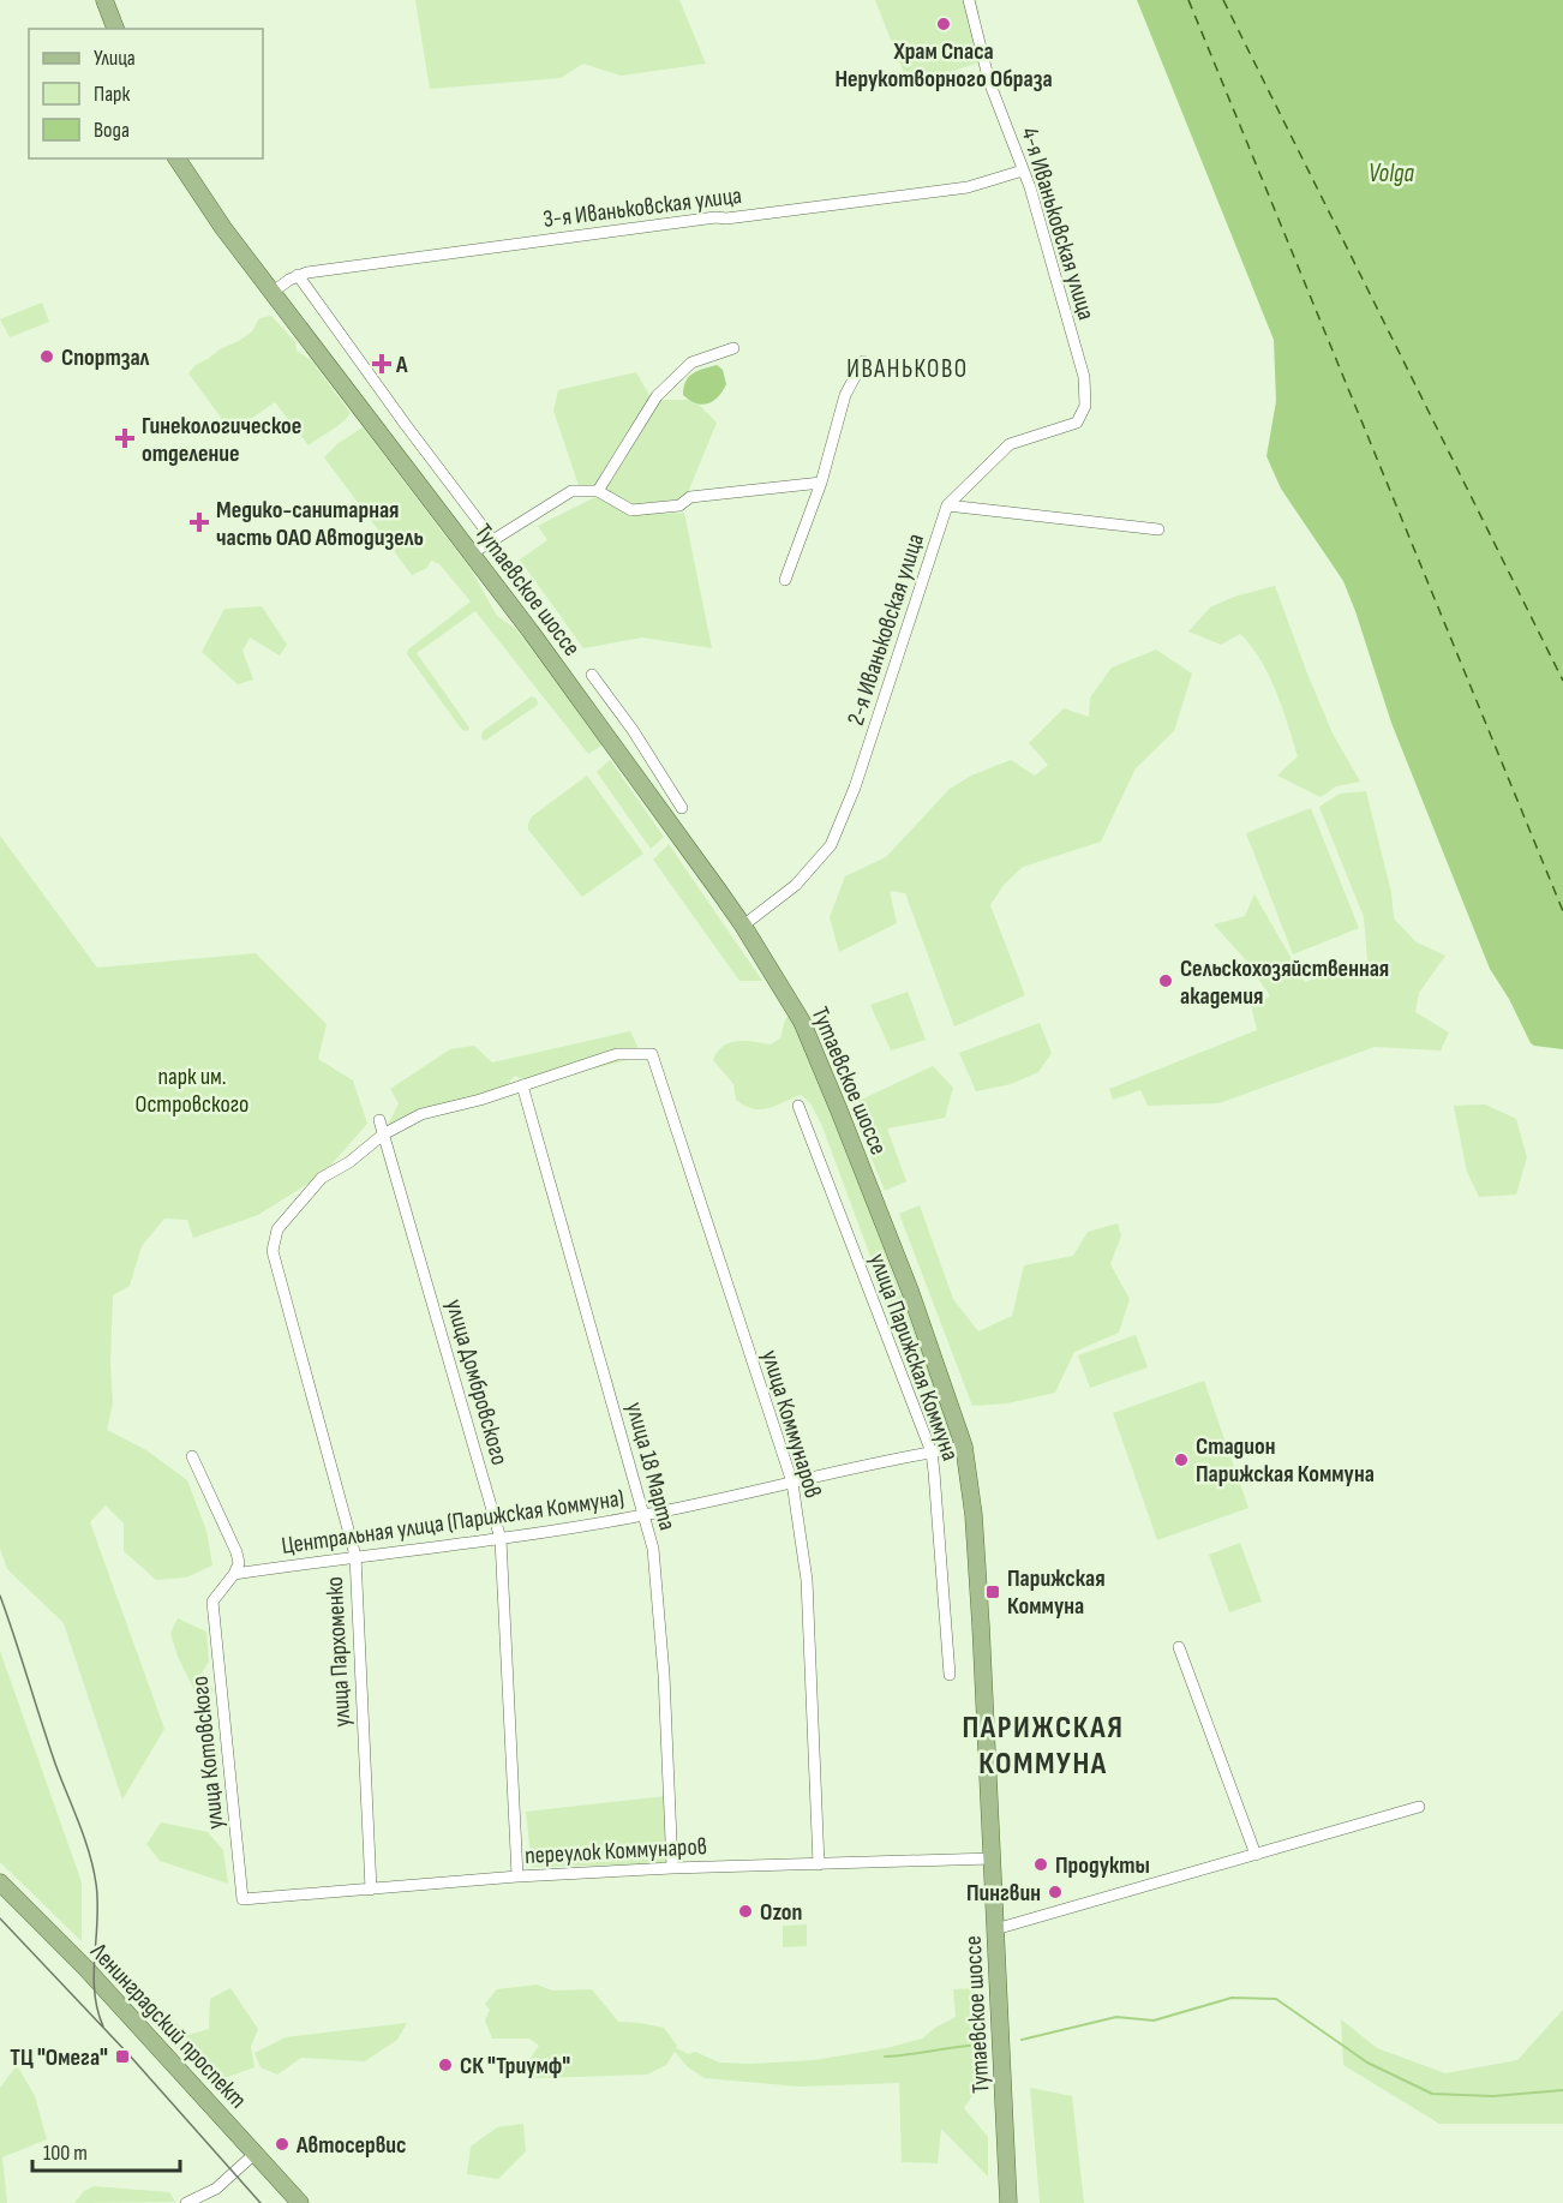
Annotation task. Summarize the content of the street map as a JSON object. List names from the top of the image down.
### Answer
{
  "streets": {
    "main road": ["Тутаевское шоссе", "Ленинградский проспект"],
    "street": [
      "3-я Иваньковская улица",
      "4-я Иваньковская улица",
      "2-я Иваньковская улица",
      "улица Парижская Коммуна",
      "улица Домбровского",
      "улица Коммунаров",
      "улица 18 Марта",
      "Центральная улица (Парижская Коммуна)",
      "улица Пархоменко",
      "улица Котовского",
      "переулок Коммунаров"
    ]
  },
  "crossings": [
    ["3-я Иваньковская улица", "4-я Иваньковская улица"],
    ["3-я Иваньковская улица", "Тутаевское шоссе"],
    ["4-я Иваньковская улица", "2-я Иваньковская улица"],
    ["Тутаевское шоссе", "2-я Иваньковская улица"],
    ["Тутаевское шоссе", "Центральная улица (Парижская Коммуна)"],
    ["Тутаевское шоссе", "переулок Коммунаров"],
    ["улица Парижская Коммуна", "Центральная улица (Парижская Коммуна)"],
    ["улица Домбровского", "Центральная улица (Парижская Коммуна)"],
    ["улица Домбровского", "улица Пархоменко"],
    ["улица Домбровского", "переулок Коммунаров"],
    ["улица Коммунаров", "улица 18 Марта"],
    ["улица Коммунаров", "Центральная улица (Парижская Коммуна)"],
    ["улица Коммунаров", "переулок Коммунаров"],
    ["улица 18 Марта", "Центральная улица (Парижская Коммуна)"],
    ["улица 18 Марта", "переулок Коммунаров"],
    ["Центральная улица (Парижская Коммуна)", "улица Пархоменко"],
    ["Центральная улица (Парижская Коммуна)", "улица Котовского"],
    ["улица Пархоменко", "переулок Коммунаров"],
    ["улица Котовского", "переулок Коммунаров"]
  ],
  "districts": ["ИВАНЬКОВО", "ПАРИЖСКАЯ КОММУНА"],
  "water": ["Volga"],
  "parks": ["парк им. Островского"],
  "places": {
    "other": [
      "Храм Спаса Нерукотворного Образа",
      "Спортзал",
      "Сельскохозяйственная академия",
      "Стадион Парижская Коммуна",
      "Продукты",
      "Пингвин",
      "Ozon",
      "СК \"Триумф\"",
      "Автосервис"
    ],
    "health": ["А", "Гинекологическое отделение", "Медико-санитарная часть ОАО Автодизель"],
    "transit": ["Парижская Коммуна", "ТЦ \"Омега\""]
  },
  "legend": ["Улица", "Парк", "Вода"],
  "scale_bar": "100 m"
}
